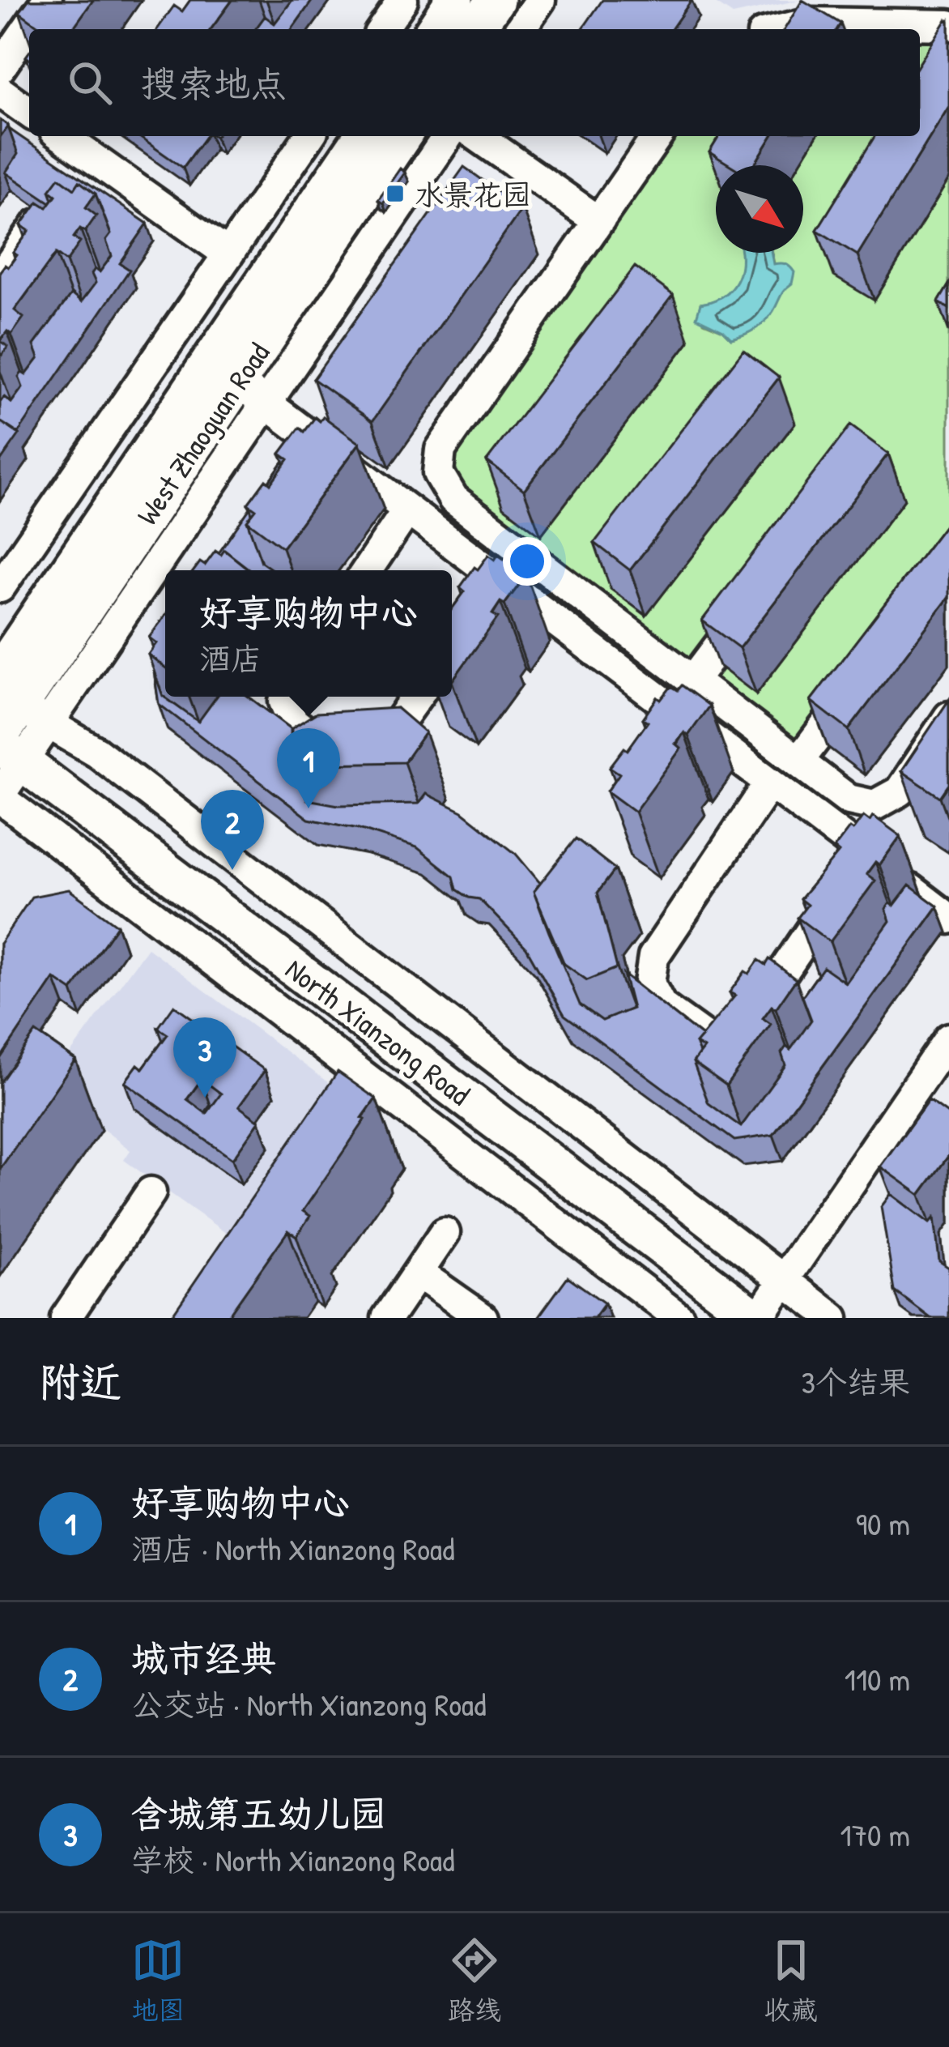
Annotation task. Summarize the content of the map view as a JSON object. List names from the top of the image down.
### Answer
{
  "streets": {
    "main road": ["West Zhaoguan Road", "North Xianzong Road"]
  },
  "crossings": [
    ["West Zhaoguan Road", "North Xianzong Road"]
  ],
  "places": {
    "transit": ["水景花园"]
  },
  "north": "bottom right",
  "page": {
    "search": "搜索地点",
    "popup": ["好享购物中心", "酒店"],
    "pins": ["1", "2", "3"],
    "heading": ["附近", "3个结果"],
    "list": [
      {
        "mark": "1",
        "name": "好享购物中心",
        "note": "酒店 · North Xianzong Road",
        "value": "90 m"
      },
      {
        "mark": "2",
        "name": "城市经典",
        "note": "公交站 · North Xianzong Road",
        "value": "110 m"
      },
      {
        "mark": "3",
        "name": "含城第五幼儿园",
        "note": "学校 · North Xianzong Road",
        "value": "170 m"
      }
    ],
    "nav": ["地图", "路线", "收藏"]
  }
}
